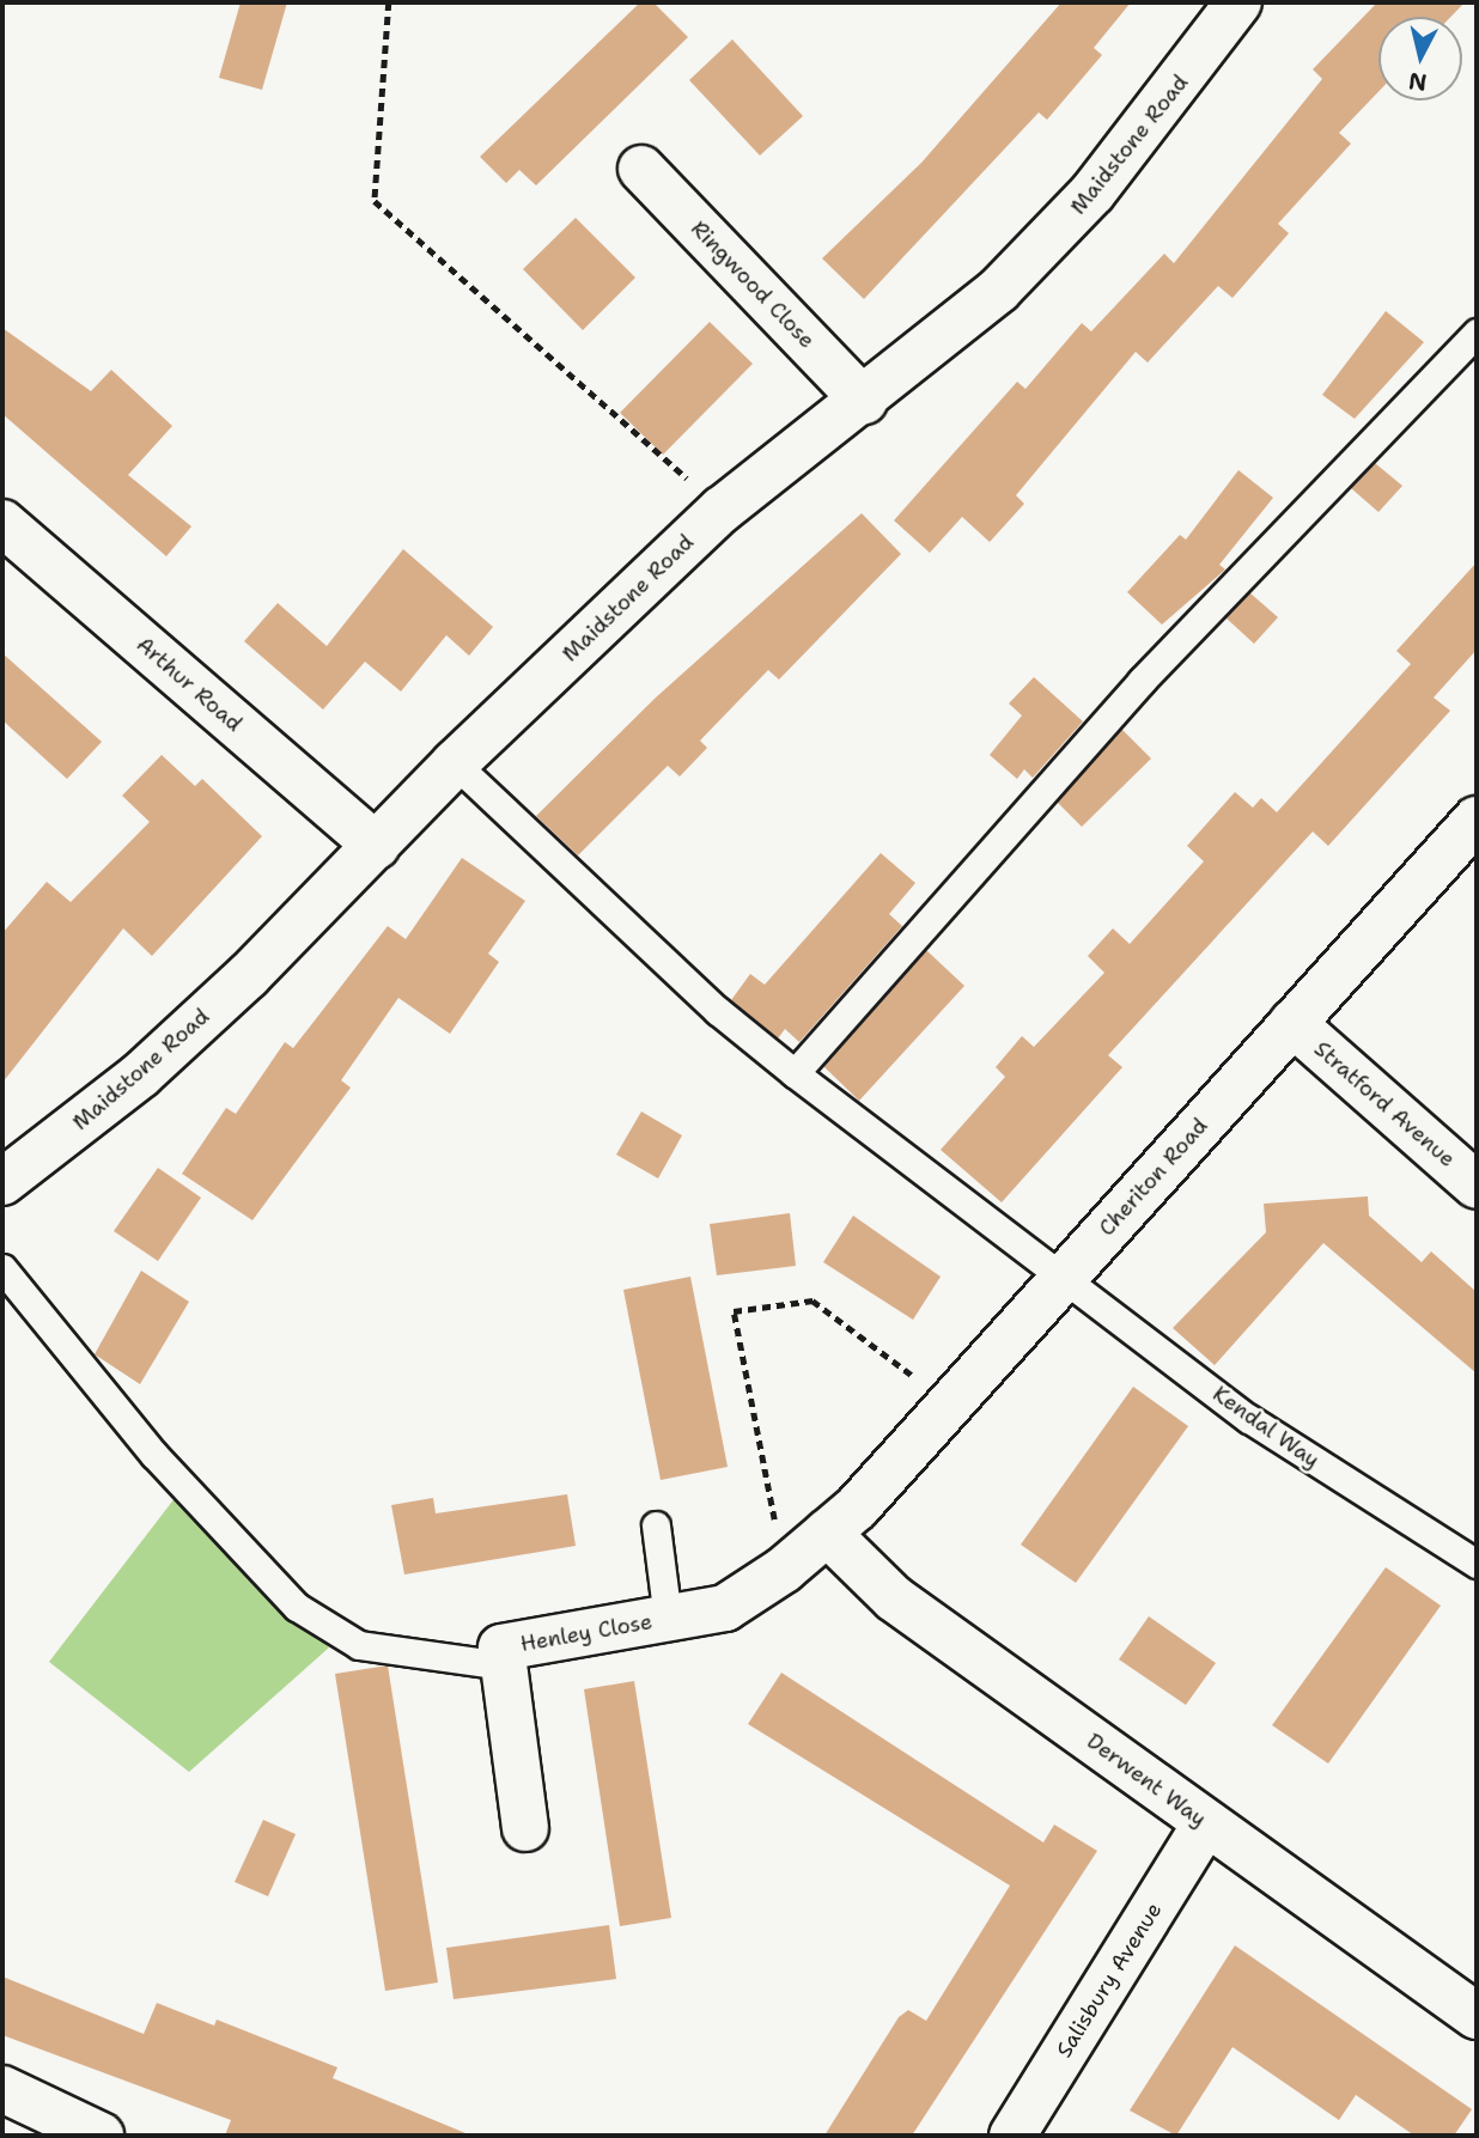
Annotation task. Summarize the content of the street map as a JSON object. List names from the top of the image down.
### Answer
{
  "streets": {
    "street": [
      "Maidstone Road",
      "Ringwood Close",
      "Arthur Road",
      "Stratford Avenue",
      "Cheriton Road",
      "Henley Close",
      "Derwent Way",
      "Salisbury Avenue"
    ],
    "lane": ["Kendal Way"]
  },
  "crossings": [
    ["Maidstone Road", "Ringwood Close"],
    ["Maidstone Road", "Arthur Road"],
    ["Maidstone Road", "Kendal Way"],
    ["Stratford Avenue", "Cheriton Road"],
    ["Cheriton Road", "Kendal Way"],
    ["Cheriton Road", "Henley Close"],
    ["Cheriton Road", "Derwent Way"],
    ["Henley Close", "Derwent Way"],
    ["Derwent Way", "Salisbury Avenue"]
  ],
  "north": "bottom"
}
